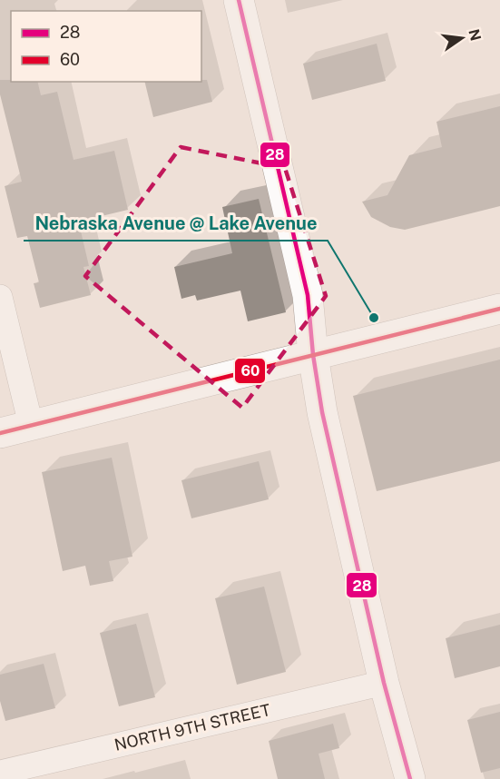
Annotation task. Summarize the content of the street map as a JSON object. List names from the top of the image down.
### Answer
{
  "streets": {
    "street": ["NORTH 9TH STREET"]
  },
  "places": ["Nebraska Avenue @ Lake Avenue"],
  "lines": ["transit line 28", "transit line 60"],
  "legend": ["28", "60"],
  "north": "right"
}
